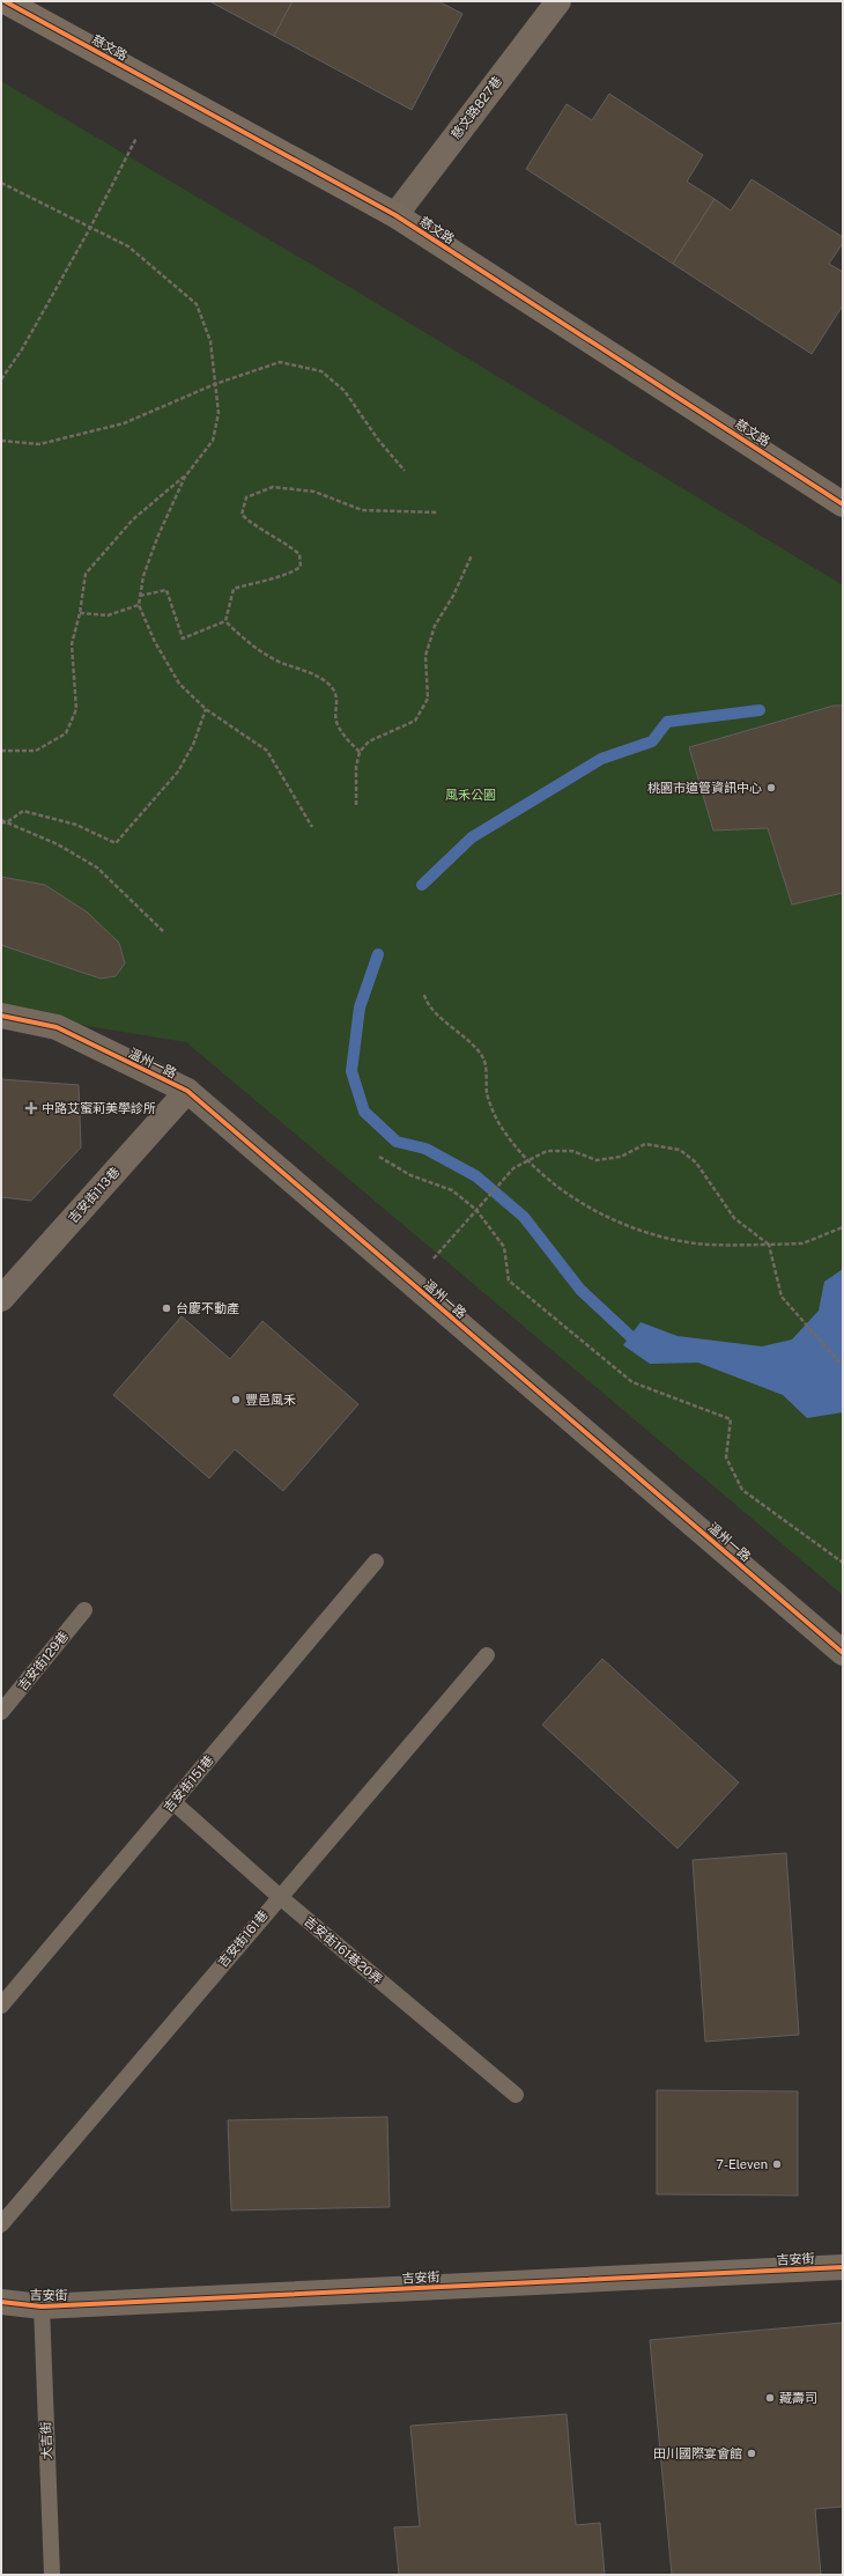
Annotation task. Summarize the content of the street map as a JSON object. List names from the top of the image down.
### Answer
{
  "streets": {
    "street": [
      "慈文路",
      "慈文路827巷",
      "溫州一路",
      "吉安街113巷",
      "吉安街"
    ],
    "lane": [
      "吉安街129巷",
      "吉安街151巷",
      "吉安街161巷",
      "吉安街161巷20弄",
      "大吉街"
    ]
  },
  "crossings": [
    ["慈文路", "慈文路827巷"],
    ["溫州一路", "吉安街113巷"],
    ["吉安街151巷", "吉安街161巷20弄"],
    ["吉安街161巷", "吉安街161巷20弄"],
    ["吉安街", "大吉街"]
  ],
  "parks": ["風禾公園"],
  "places": {
    "other": [
      "桃園市道管資訊中心",
      "台慶不動產",
      "豐邑風禾",
      "7-Eleven",
      "藏壽司",
      "田川國際宴會館"
    ],
    "health": ["中路艾蜜莉美學診所"]
  }
}
